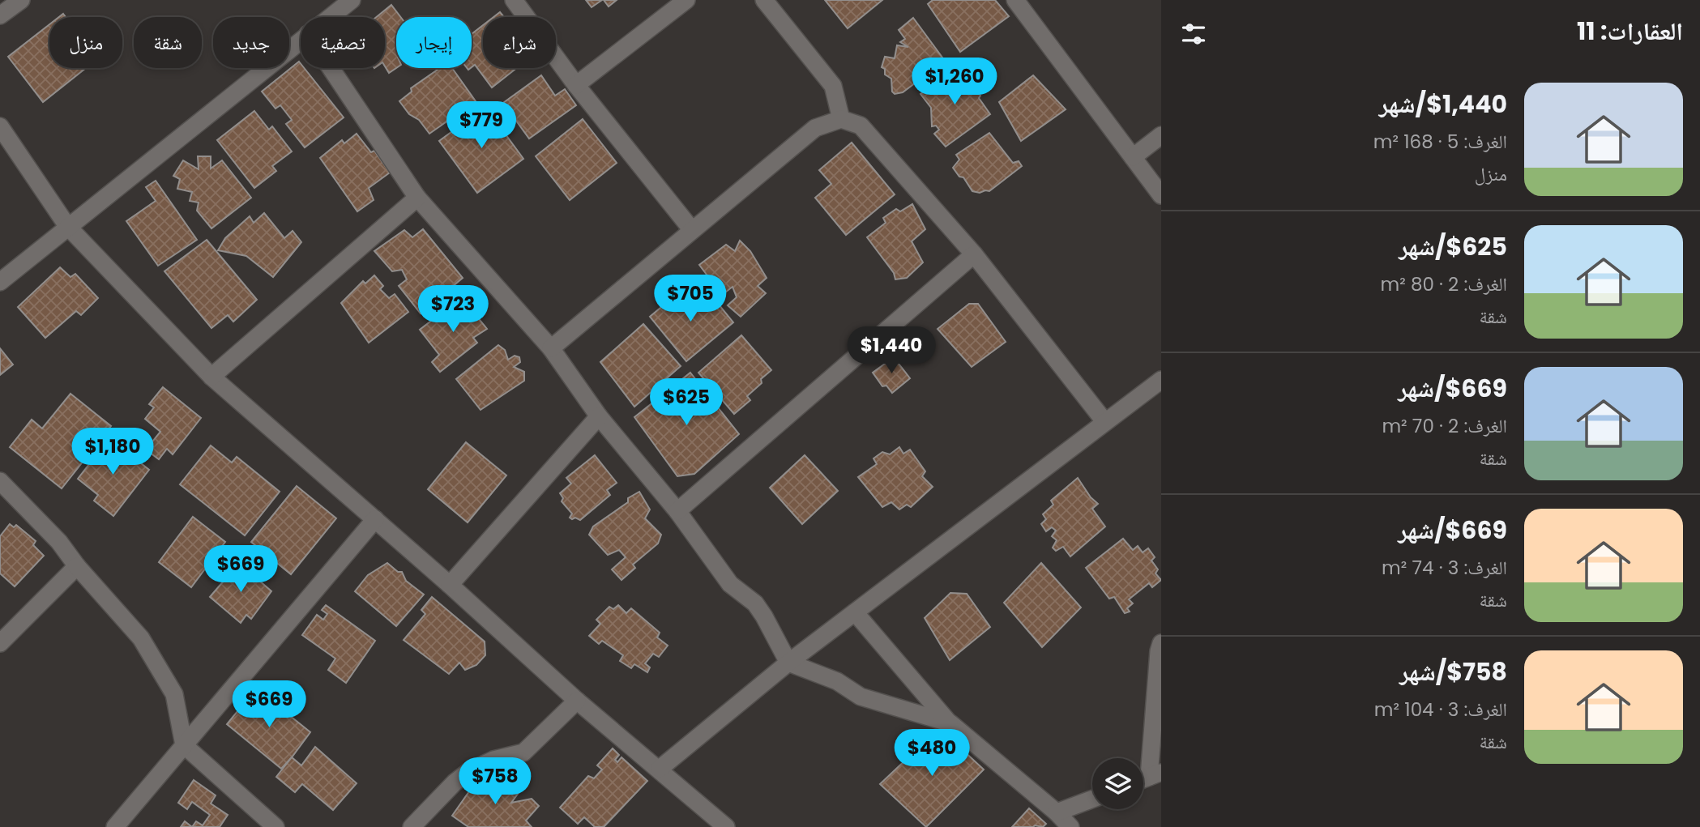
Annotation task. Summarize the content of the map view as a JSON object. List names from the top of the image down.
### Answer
{
  "page": {
    "heading": "العقارات: 11",
    "chip": [
      "شراء",
      "إيجار",
      "تصفية",
      "جديد",
      "شقة",
      "منزل"
    ],
    "price": [
      "$1,260",
      "$779",
      "$705",
      "$723",
      "$1,440",
      "$625",
      "$1,180",
      "$669",
      "$669",
      "$480",
      "$758"
    ],
    "list": [
      {
        "name": "$1,440/شهر",
        "note": "الغرف: 5 · 168 m² · منزل"
      },
      {
        "name": "$625/شهر",
        "note": "الغرف: 2 · 80 m² · شقة"
      },
      {
        "name": "$669/شهر",
        "note": "الغرف: 2 · 70 m² · شقة"
      },
      {
        "name": "$669/شهر",
        "note": "الغرف: 3 · 74 m² · شقة"
      },
      {
        "name": "$758/شهر",
        "note": "الغرف: 3 · 104 m² · شقة"
      }
    ]
  }
}
